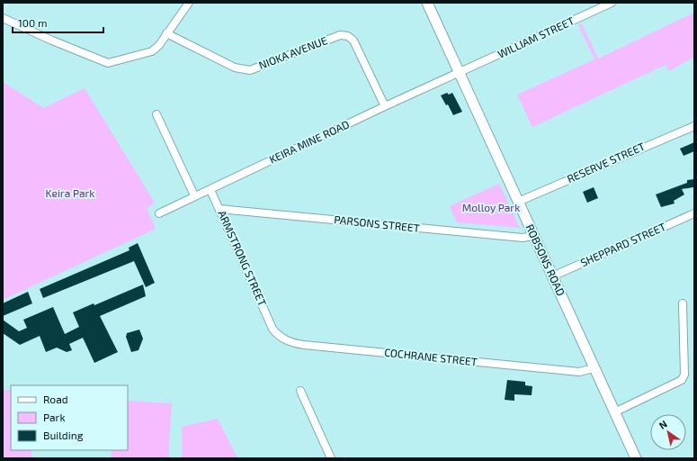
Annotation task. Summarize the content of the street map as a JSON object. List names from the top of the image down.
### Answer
{
  "streets": {
    "main road": ["ROBSONS ROAD"],
    "street": [
      "WILLIAM STREET",
      "NIOKA AVENUE",
      "KEIRA MINE ROAD",
      "RESERVE STREET",
      "PARSONS STREET",
      "SHEPPARD STREET",
      "ARMSTRONG STREET",
      "COCHRANE STREET"
    ]
  },
  "crossings": [
    ["WILLIAM STREET", "KEIRA MINE ROAD"],
    ["WILLIAM STREET", "ROBSONS ROAD"],
    ["NIOKA AVENUE", "KEIRA MINE ROAD"],
    ["KEIRA MINE ROAD", "ARMSTRONG STREET"],
    ["KEIRA MINE ROAD", "ROBSONS ROAD"],
    ["RESERVE STREET", "ROBSONS ROAD"],
    ["PARSONS STREET", "ARMSTRONG STREET"],
    ["PARSONS STREET", "ROBSONS ROAD"],
    ["SHEPPARD STREET", "ROBSONS ROAD"],
    ["ARMSTRONG STREET", "COCHRANE STREET"],
    ["ROBSONS ROAD", "COCHRANE STREET"]
  ],
  "parks": ["Keira Park", "Molloy Park"],
  "legend": ["Road", "Park", "Building"],
  "scale_bar": "100 m",
  "north": "top left"
}
